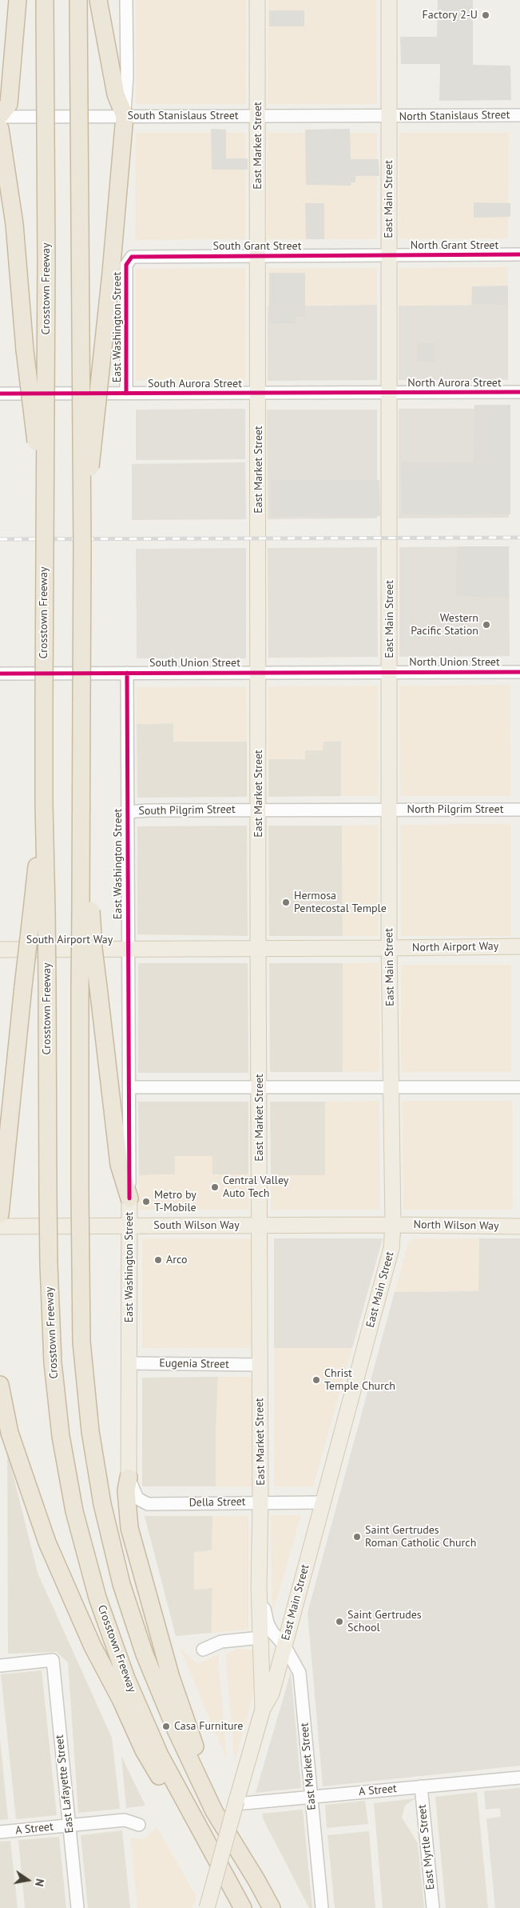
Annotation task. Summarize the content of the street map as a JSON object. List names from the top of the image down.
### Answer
{
  "streets": {
    "highway": ["Crosstown Freeway"],
    "main road": [
      "East Market Street",
      "East Main Street",
      "East Washington Street",
      "South Airport Way",
      "North Airport Way",
      "South Wilson Way",
      "North Wilson Way"
    ],
    "street": [
      "South Stanislaus Street",
      "North Stanislaus Street",
      "North Grant Street",
      "South Grant Street",
      "North Aurora Street",
      "South Aurora Street",
      "North Union Street",
      "South Union Street",
      "North Pilgrim Street",
      "South Pilgrim Street",
      "Eugenia Street",
      "Della Street",
      "East Lafayette Street",
      "A Street",
      "East Myrtle Street"
    ]
  },
  "crossings": [
    ["South Stanislaus Street", "North Stanislaus Street"],
    ["South Stanislaus Street", "East Market Street"],
    ["South Stanislaus Street", "East Main Street"],
    ["North Stanislaus Street", "East Main Street"],
    ["East Market Street", "East Main Street"],
    ["East Market Street", "South Grant Street"],
    ["East Market Street", "South Aurora Street"],
    ["East Market Street", "South Union Street"],
    ["East Market Street", "South Pilgrim Street"],
    ["East Market Street", "South Airport Way"],
    ["East Market Street", "South Wilson Way"],
    ["East Market Street", "Eugenia Street"],
    ["East Market Street", "Della Street"],
    ["East Market Street", "A Street"],
    ["East Main Street", "North Grant Street"],
    ["East Main Street", "South Grant Street"],
    ["East Main Street", "North Aurora Street"],
    ["East Main Street", "South Aurora Street"],
    ["East Main Street", "North Union Street"],
    ["East Main Street", "South Union Street"],
    ["East Main Street", "North Pilgrim Street"],
    ["East Main Street", "South Pilgrim Street"],
    ["East Main Street", "South Airport Way"],
    ["East Main Street", "North Airport Way"],
    ["East Main Street", "South Wilson Way"],
    ["East Main Street", "North Wilson Way"],
    ["East Main Street", "Della Street"],
    ["East Main Street", "A Street"],
    ["North Grant Street", "South Grant Street"],
    ["South Grant Street", "East Washington Street"],
    ["East Washington Street", "South Aurora Street"],
    ["East Washington Street", "South Union Street"],
    ["East Washington Street", "South Pilgrim Street"],
    ["East Washington Street", "South Airport Way"],
    ["East Washington Street", "South Wilson Way"],
    ["East Washington Street", "Eugenia Street"],
    ["East Washington Street", "Della Street"],
    ["North Aurora Street", "South Aurora Street"],
    ["North Union Street", "South Union Street"],
    ["North Pilgrim Street", "South Pilgrim Street"],
    ["South Airport Way", "North Airport Way"],
    ["South Wilson Way", "North Wilson Way"],
    ["East Lafayette Street", "A Street"],
    ["A Street", "East Myrtle Street"]
  ],
  "places": [
    "Factory 2-U",
    "Western Pacific Station",
    "Hermosa Pentecostal Temple",
    "Central Valley Auto Tech",
    "Metro by T-Mobile",
    "Arco",
    "Christ Temple Church",
    "Saint Gertrudes Roman Catholic Church",
    "Saint Gertrudes School",
    "Casa Furniture"
  ],
  "north": "right"
}
